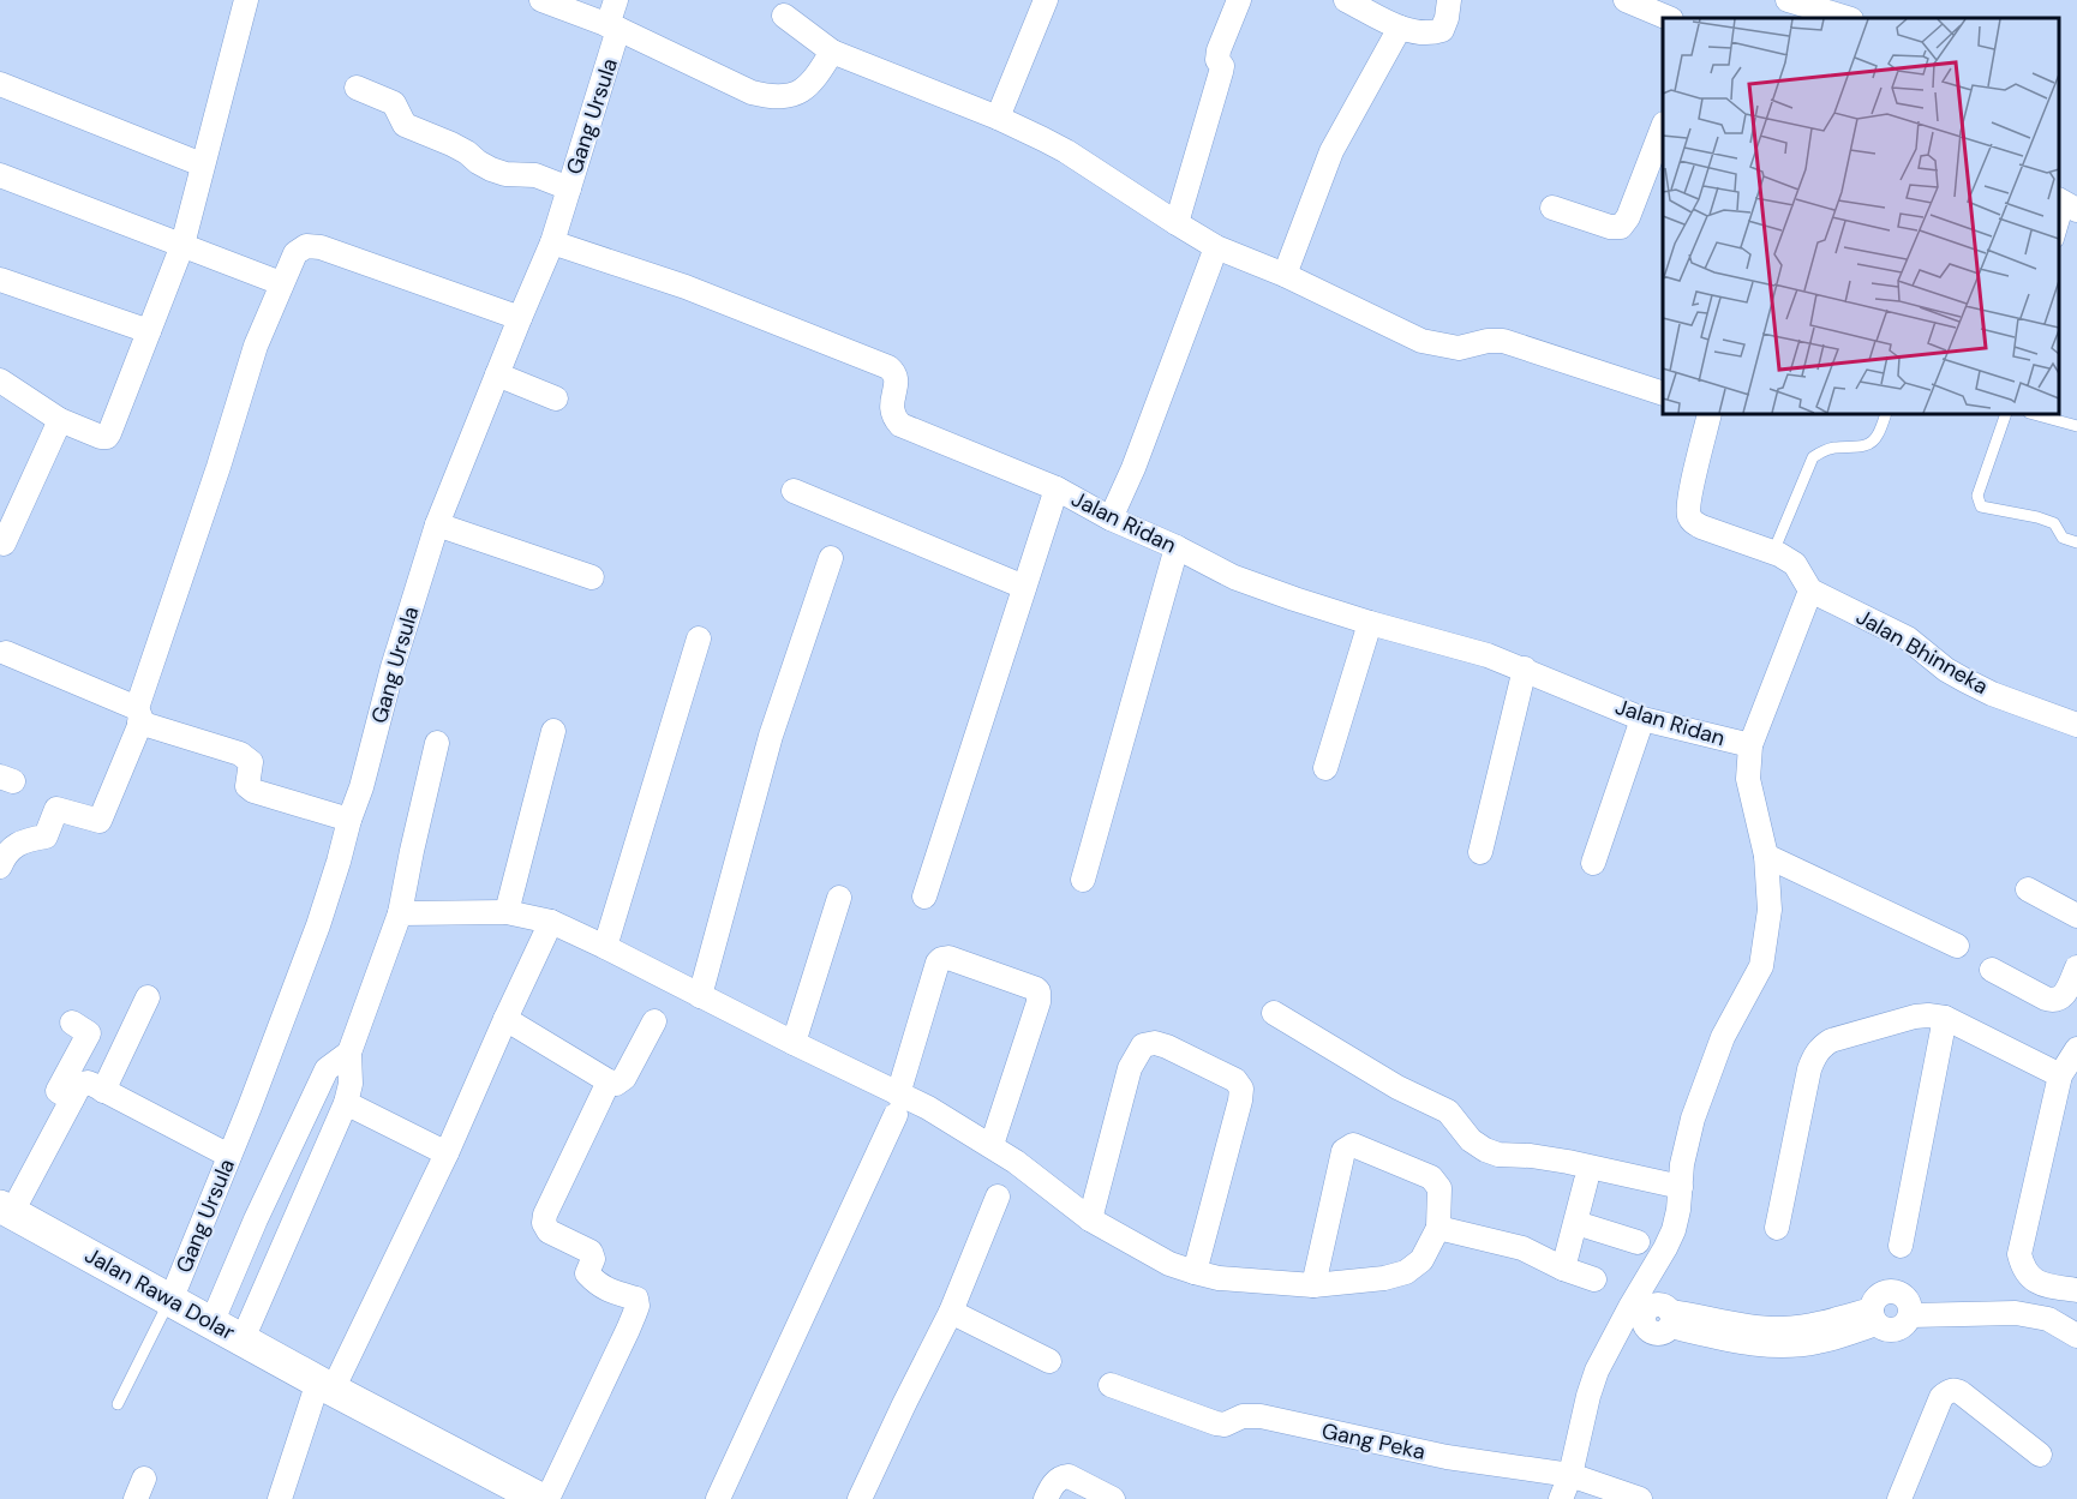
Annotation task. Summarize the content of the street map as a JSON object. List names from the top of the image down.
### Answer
{
  "streets": {
    "street": [
      "Gang Ursula",
      "Jalan Ridan",
      "Jalan Bhinneka",
      "Jalan Rawa Dolar",
      "Gang Peka"
    ]
  },
  "crossings": [
    ["Gang Ursula", "Jalan Ridan"],
    ["Gang Ursula", "Jalan Rawa Dolar"]
  ]
}
